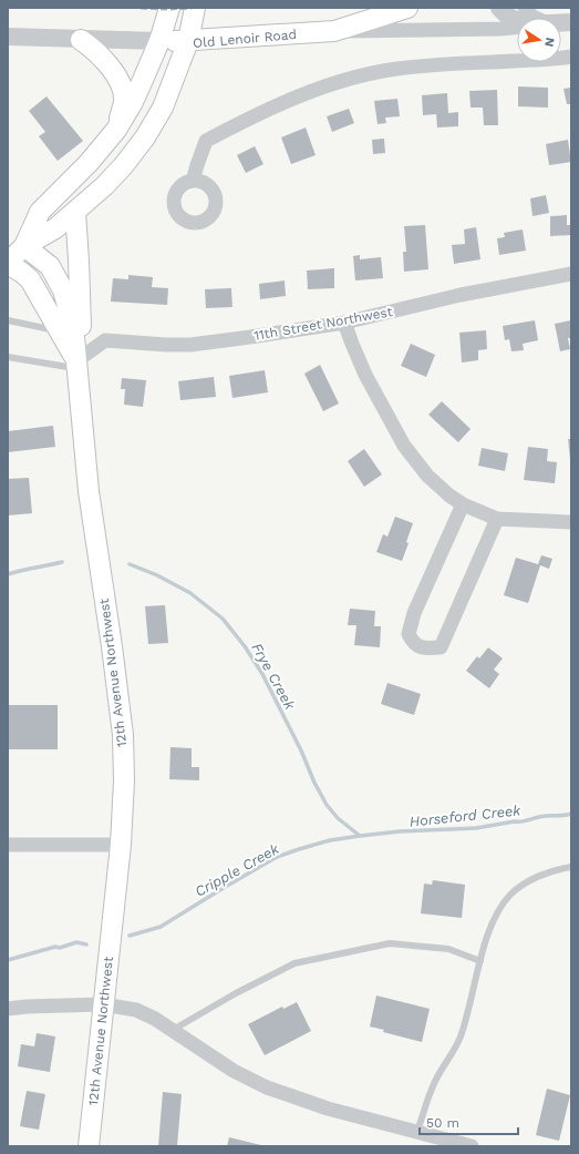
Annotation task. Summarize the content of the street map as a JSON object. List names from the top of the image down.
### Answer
{
  "streets": {
    "main road": ["Old Lenoir Road", "12th Avenue Northwest"],
    "street": ["11th Street Northwest"]
  },
  "crossings": [
    ["Old Lenoir Road", "12th Avenue Northwest"],
    ["11th Street Northwest", "12th Avenue Northwest"]
  ],
  "water": ["Frye Creek", "Horseford Creek", "Cripple Creek"],
  "scale_bar": "50 m",
  "north": "right"
}
